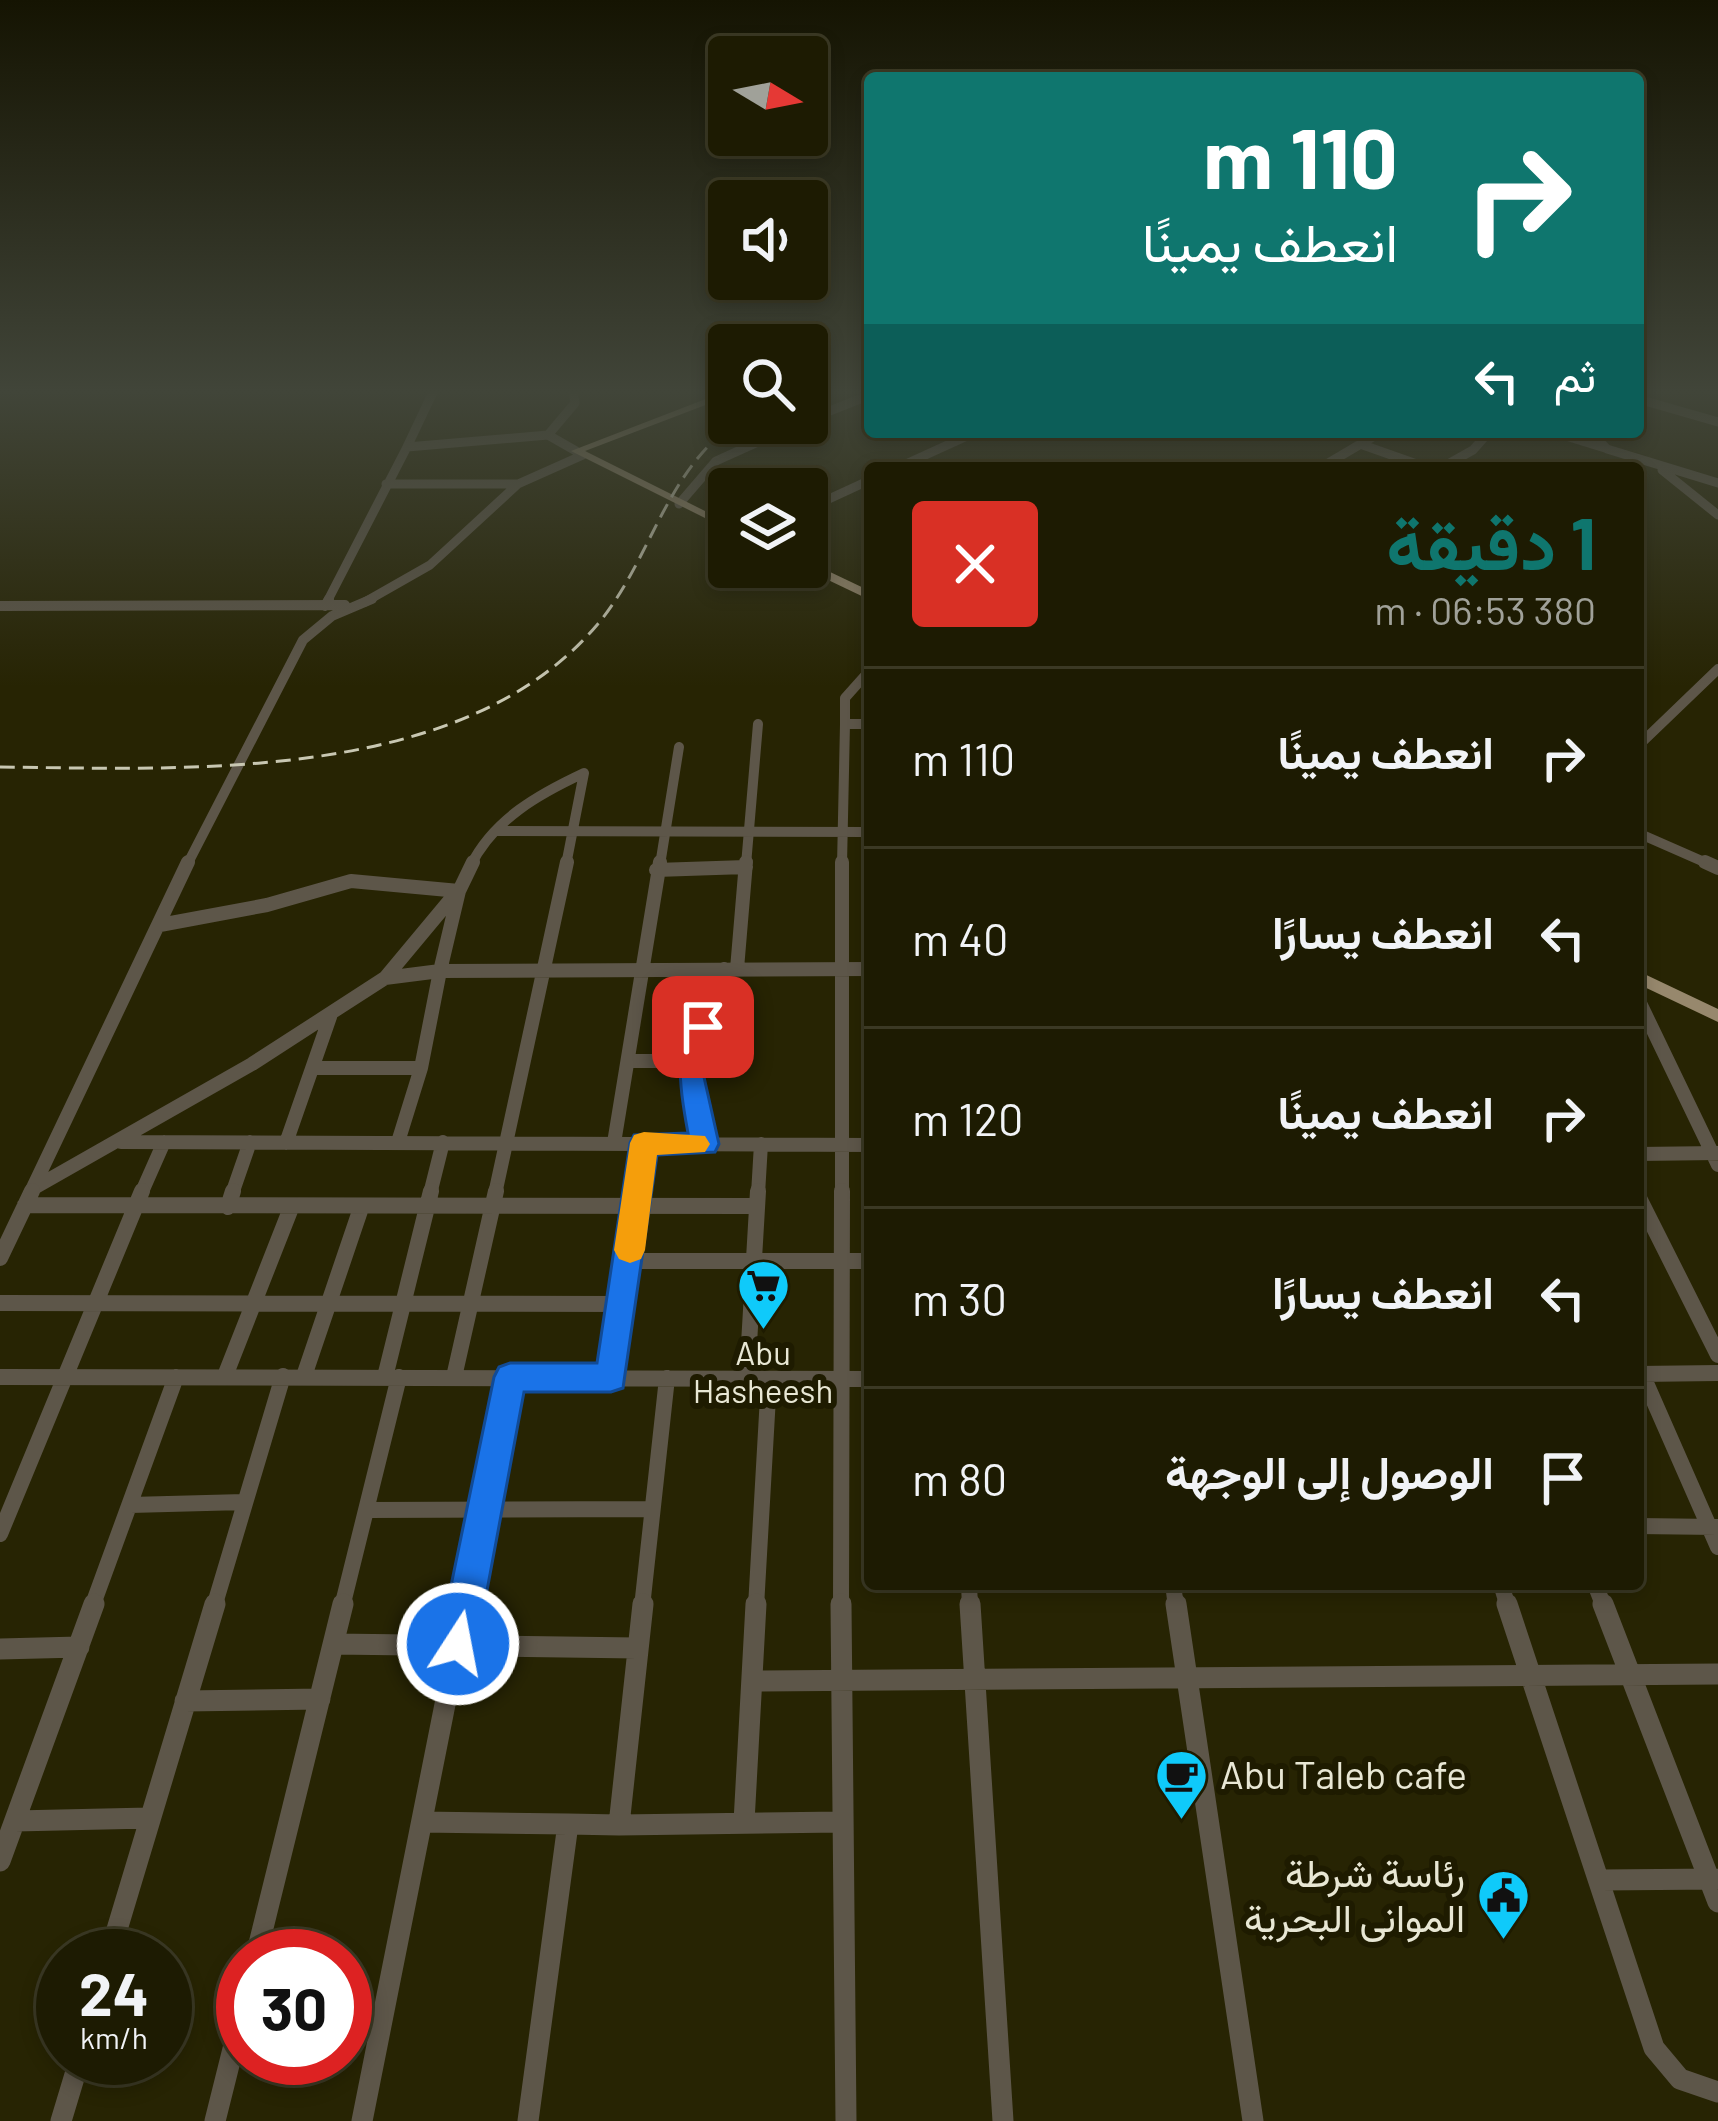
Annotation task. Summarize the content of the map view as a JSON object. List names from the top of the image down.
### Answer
{
  "places": {
    "supermarket": ["Abu Hasheesh"],
    "cafe": ["Abu Taleb cafe"],
    "public building": ["رئاسة شرطة الموانى البحرية"]
  },
  "north": "right",
  "page": {
    "turn": ["110 m", "انعطف يمينًا"],
    "then": "ثم",
    "heading": ["1 دقيقة", "380 m · 06:53"],
    "list": [
      {
        "name": "انعطف يمينًا",
        "value": "110 m"
      },
      {
        "name": "انعطف يسارًا",
        "value": "40 m"
      },
      {
        "name": "انعطف يمينًا",
        "value": "120 m"
      },
      {
        "name": "انعطف يسارًا",
        "value": "30 m"
      },
      {
        "name": "الوصول إلى الوجهة",
        "value": "80 m"
      }
    ],
    "speed": "24 km/h",
    "limit": "30"
  }
}
